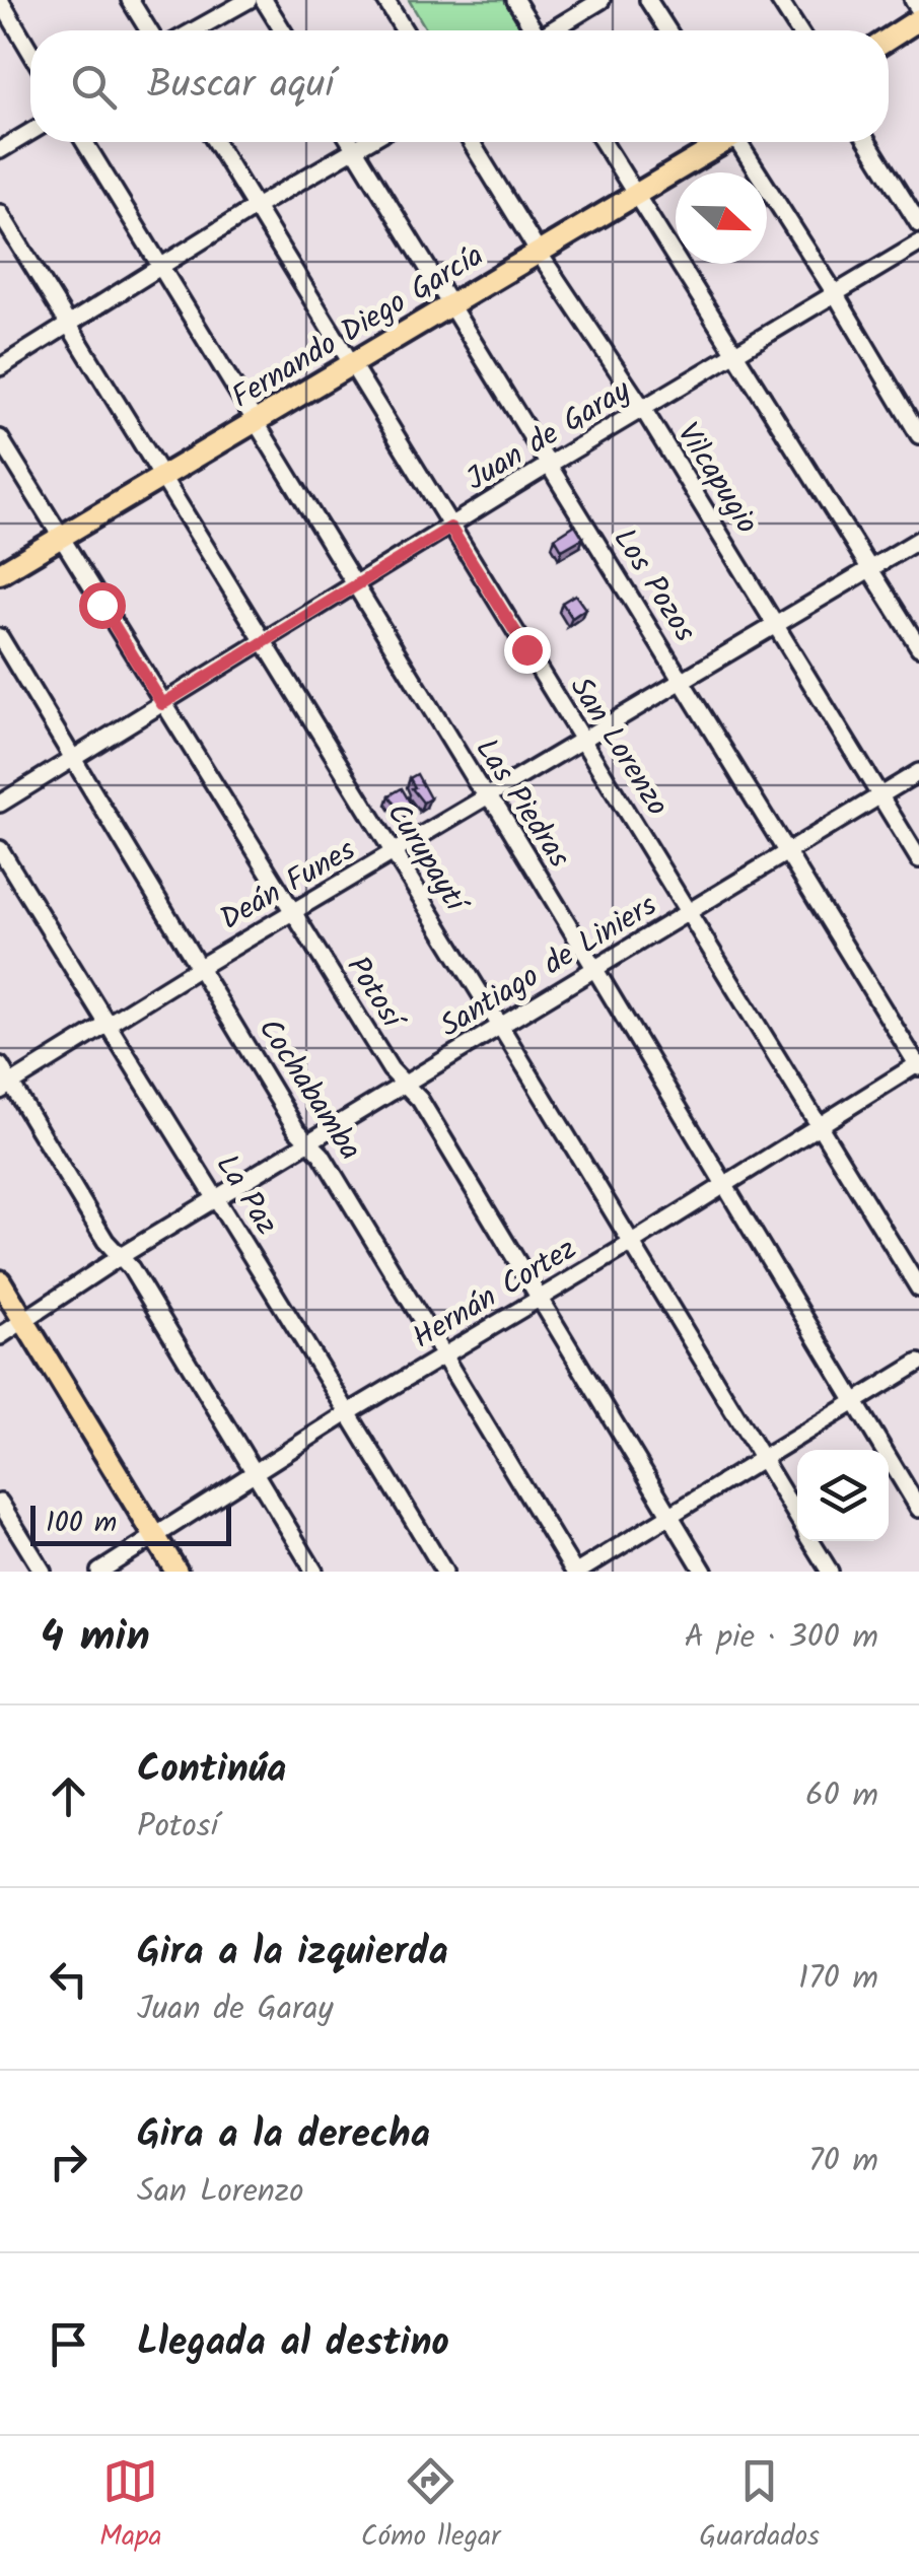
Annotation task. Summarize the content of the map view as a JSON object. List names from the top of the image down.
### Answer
{
  "streets": {
    "main road": ["Fernando Diego García"],
    "street": [
      "Juan de Garay",
      "Vilcapugio",
      "Los Pozos",
      "San Lorenzo",
      "Las Piedras",
      "Curupaytí",
      "Deán Funes",
      "Santiago de Liniers",
      "Potosí",
      "Cochabamba",
      "La Paz",
      "Hernán Cortez"
    ]
  },
  "crossings": [
    ["Fernando Diego García", "Vilcapugio"],
    ["Fernando Diego García", "Los Pozos"],
    ["Fernando Diego García", "San Lorenzo"],
    ["Fernando Diego García", "Las Piedras"],
    ["Fernando Diego García", "Curupaytí"],
    ["Fernando Diego García", "Potosí"],
    ["Juan de Garay", "Vilcapugio"],
    ["Juan de Garay", "Los Pozos"],
    ["Juan de Garay", "San Lorenzo"],
    ["Juan de Garay", "Las Piedras"],
    ["Juan de Garay", "Curupaytí"],
    ["Juan de Garay", "Potosí"],
    ["Juan de Garay", "Cochabamba"],
    ["Vilcapugio", "Deán Funes"],
    ["Vilcapugio", "Santiago de Liniers"],
    ["Los Pozos", "Deán Funes"],
    ["Los Pozos", "Santiago de Liniers"],
    ["Los Pozos", "Hernán Cortez"],
    ["San Lorenzo", "Deán Funes"],
    ["San Lorenzo", "Santiago de Liniers"],
    ["San Lorenzo", "Hernán Cortez"],
    ["Las Piedras", "Deán Funes"],
    ["Las Piedras", "Santiago de Liniers"],
    ["Las Piedras", "Hernán Cortez"],
    ["Curupaytí", "Deán Funes"],
    ["Curupaytí", "Santiago de Liniers"],
    ["Curupaytí", "Hernán Cortez"],
    ["Deán Funes", "Potosí"],
    ["Deán Funes", "Cochabamba"],
    ["Deán Funes", "La Paz"],
    ["Santiago de Liniers", "Potosí"],
    ["Santiago de Liniers", "Cochabamba"],
    ["Santiago de Liniers", "La Paz"],
    ["Potosí", "Hernán Cortez"],
    ["Cochabamba", "Hernán Cortez"],
    ["La Paz", "Hernán Cortez"]
  ],
  "scale_bar": "100 m",
  "north": "right",
  "page": {
    "search": "Buscar aquí",
    "scale": "100 m",
    "heading": ["4 min", "A pie · 300 m"],
    "list": [
      ["Continúa", "Potosí", "60 m"],
      ["Gira a la izquierda", "Juan de Garay", "170 m"],
      ["Gira a la derecha", "San Lorenzo", "70 m"],
      "Llegada al destino"
    ],
    "nav": ["Mapa", "Cómo llegar", "Guardados"]
  }
}
